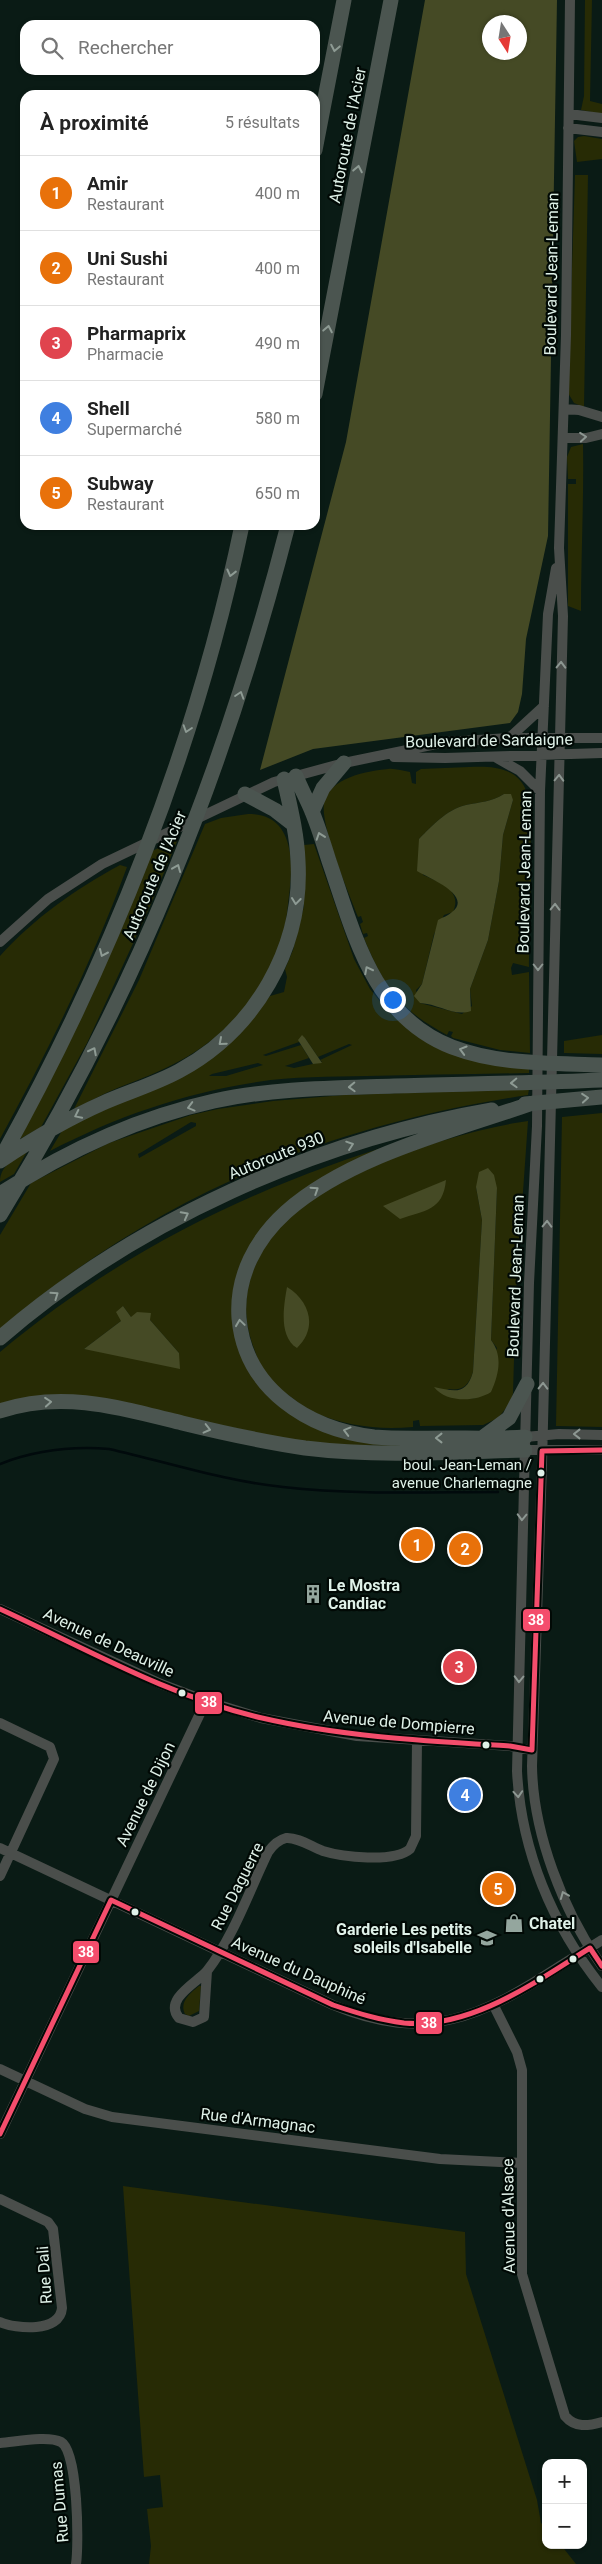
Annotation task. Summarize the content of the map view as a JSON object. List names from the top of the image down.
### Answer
{
  "streets": {
    "highway": ["Autoroute de l'Acier", "Autoroute 930"],
    "street": [
      "Boulevard Jean-Leman",
      "Boulevard de Sardaigne",
      "Avenue de Deauville",
      "Avenue de Dompierre",
      "Avenue de Dijon",
      "Rue Daguerre",
      "Avenue du Dauphiné",
      "Rue d'Armagnac",
      "Avenue d'Alsace",
      "Rue Dali",
      "Rue Dumas"
    ]
  },
  "crossings": [
    ["Boulevard Jean-Leman", "Boulevard de Sardaigne"],
    ["Boulevard Jean-Leman", "Avenue de Dompierre"],
    ["Boulevard Jean-Leman", "Avenue du Dauphiné"],
    ["Avenue de Deauville", "Avenue de Dompierre"],
    ["Avenue de Deauville", "Avenue de Dijon"],
    ["Avenue de Dompierre", "Avenue de Dijon"],
    ["Avenue de Dompierre", "Rue Daguerre"],
    ["Avenue de Dijon", "Avenue du Dauphiné"],
    ["Rue Daguerre", "Avenue du Dauphiné"],
    ["Avenue du Dauphiné", "Avenue d'Alsace"],
    ["Rue d'Armagnac", "Avenue d'Alsace"]
  ],
  "places": {
    "other": ["boul. Jean-Leman / avenue Charlemagne"],
    "building": ["Le Mostra Candiac"],
    "shop": ["Chatel"],
    "school or university": ["Garderie Les petits soleils d'Isabelle"]
  },
  "lines": ["transit line 38"],
  "north": "bottom",
  "page": {
    "search": "Rechercher",
    "heading": ["À proximité", "5 résultats"],
    "list": [
      {
        "mark": "1",
        "name": "Amir",
        "note": "Restaurant",
        "value": "400 m"
      },
      {
        "mark": "2",
        "name": "Uni Sushi",
        "note": "Restaurant",
        "value": "400 m"
      },
      {
        "mark": "3",
        "name": "Pharmaprix",
        "note": "Pharmacie",
        "value": "490 m"
      },
      {
        "mark": "4",
        "name": "Shell",
        "note": "Supermarché",
        "value": "580 m"
      },
      {
        "mark": "5",
        "name": "Subway",
        "note": "Restaurant",
        "value": "650 m"
      }
    ],
    "pins": [
      "1",
      "2",
      "3",
      "4",
      "5"
    ],
    "map_buttons": ["+", "−"]
  }
}
